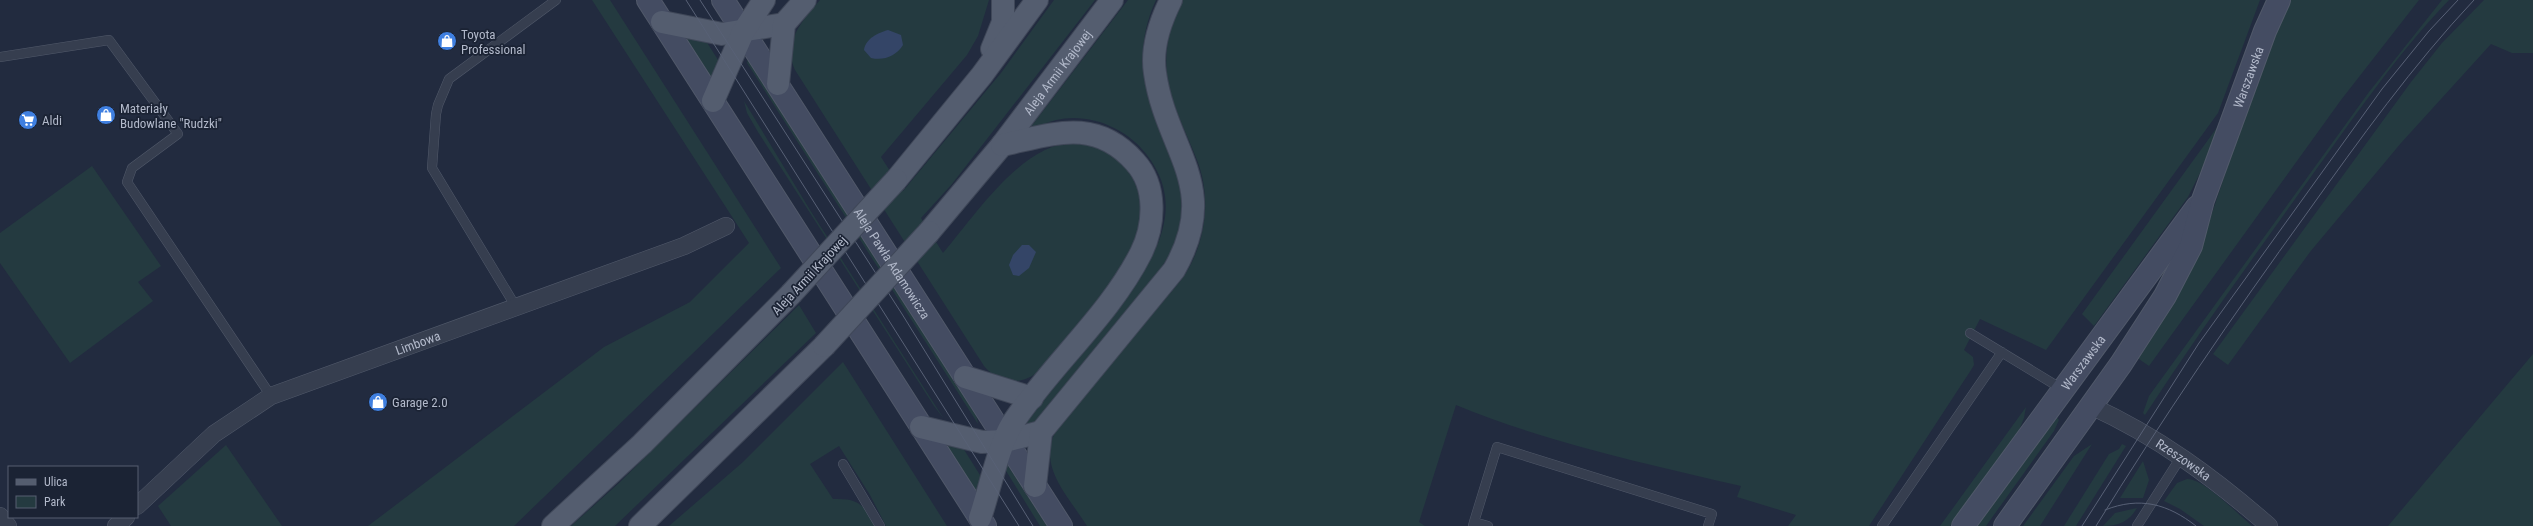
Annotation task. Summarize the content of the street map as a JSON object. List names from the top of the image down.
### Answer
{
  "streets": {
    "main road": ["Aleja Armii Krajowej", "Warszawska", "Aleja Pawła Adamowicza"],
    "street": ["Limbowa", "Rzeszowska"]
  },
  "crossings": [
    ["Warszawska", "Rzeszowska"]
  ],
  "places": {
    "shop": ["Toyota Professional", "Materiały Budowlane \"Rudzki\"", "Garage 2.0"],
    "supermarket": ["Aldi"]
  },
  "legend": ["Ulica", "Park"]
}
